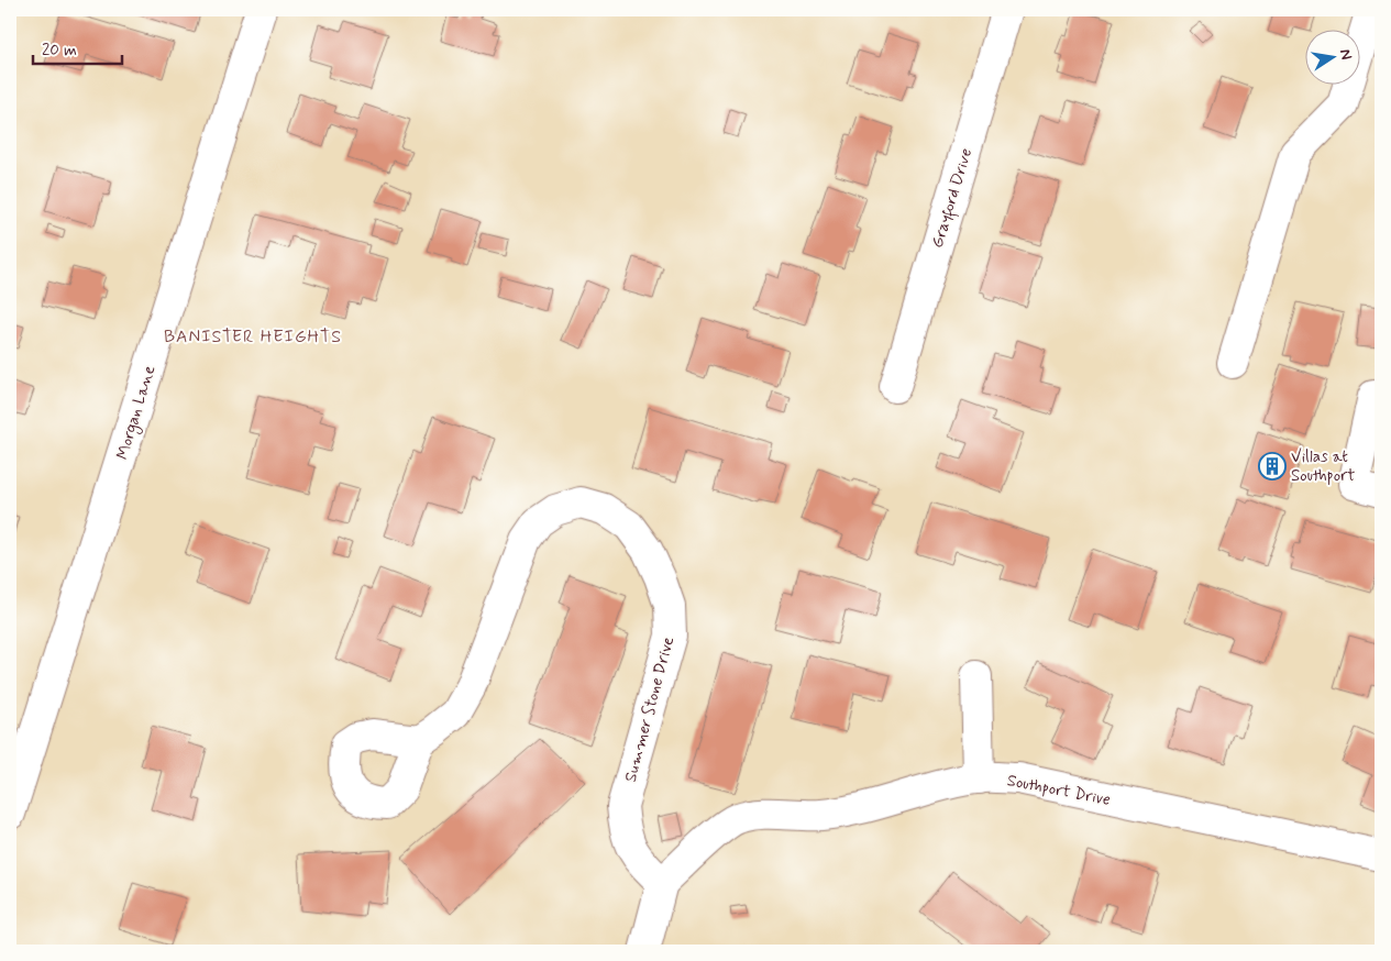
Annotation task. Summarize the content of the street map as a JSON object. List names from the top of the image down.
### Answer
{
  "streets": {
    "street": [
      "Grayford Drive",
      "Morgan Lane",
      "Summer Stone Drive",
      "Southport Drive"
    ]
  },
  "crossings": [
    ["Summer Stone Drive", "Southport Drive"]
  ],
  "districts": ["BANISTER HEIGHTS"],
  "places": {
    "building": ["Villas at Southport"]
  },
  "scale_bar": "20 m",
  "north": "right"
}
